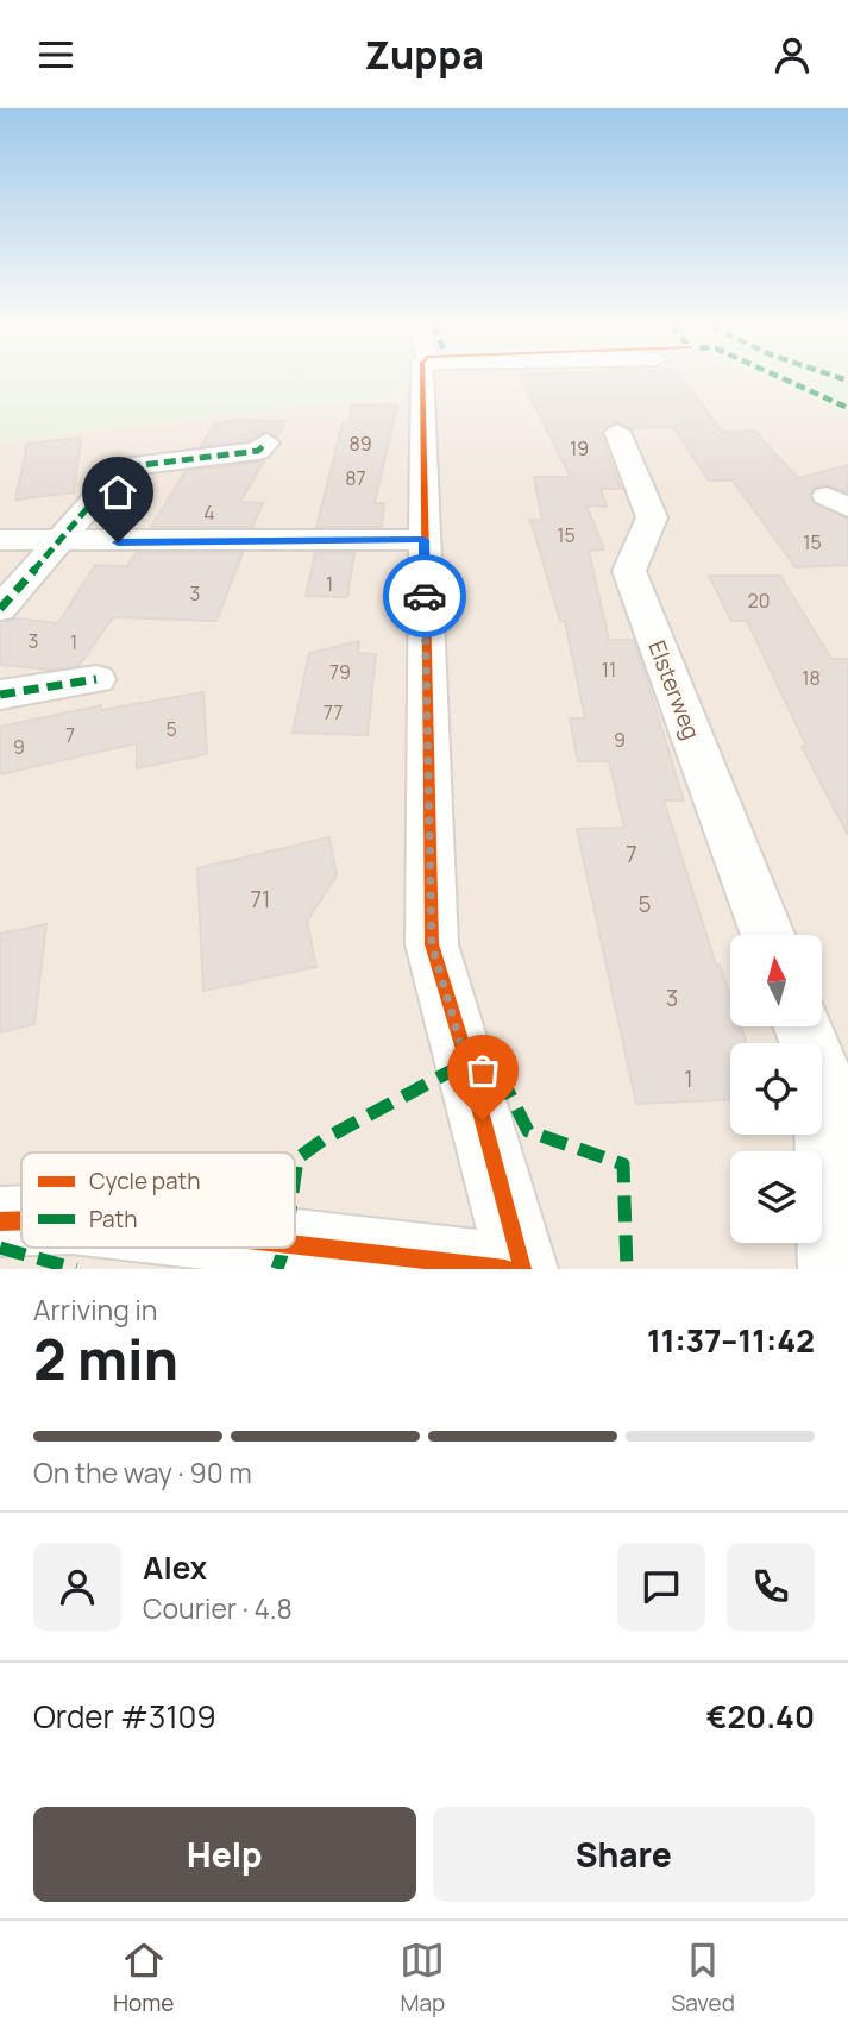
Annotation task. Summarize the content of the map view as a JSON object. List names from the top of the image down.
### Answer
{
  "streets": {
    "street": ["Elsterweg"]
  },
  "house_numbers": [
    "89",
    "19",
    "87",
    "4",
    "15",
    "15",
    "1",
    "3",
    "20",
    "3",
    "1",
    "11",
    "79",
    "18",
    "77",
    "5",
    "7",
    "9",
    "9",
    "7",
    "71",
    "5",
    "3",
    "1"
  ],
  "legend": ["Cycle path", "Path"],
  "north": "top",
  "page": {
    "header": "Zuppa",
    "heading": ["2 min", "Arriving in", "11:37–11:42"],
    "panel": [
      "Alex",
      "Courier · 4.8",
      "Order #3109",
      "€20.40"
    ],
    "bar": "On the way · 90 m",
    "buttons": ["Help", "Share"],
    "tabs": ["Home", "Map", "Saved"]
  }
}
